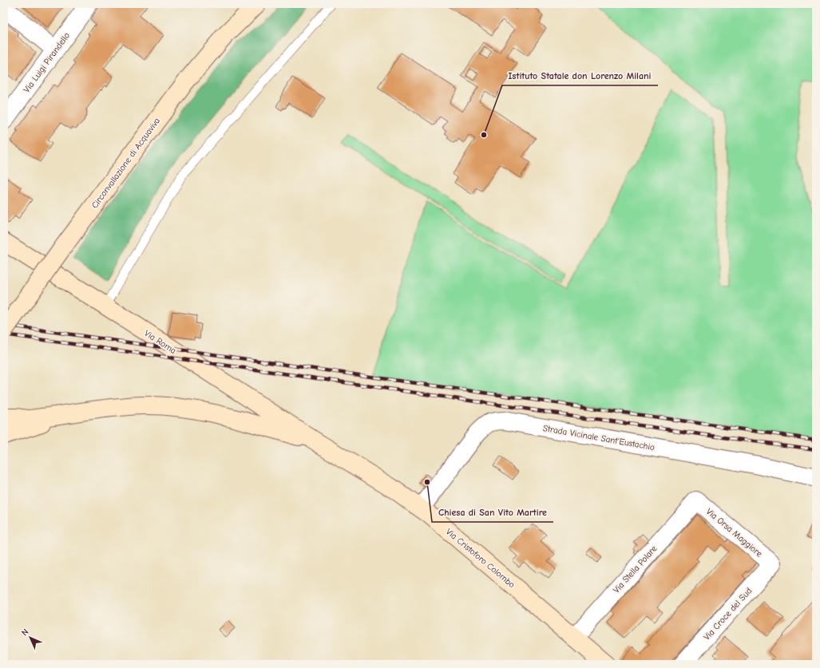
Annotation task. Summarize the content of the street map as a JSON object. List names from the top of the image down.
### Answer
{
  "streets": {
    "main road": ["Circonvallazione di Acquaviva", "Via Roma", "Via Cristoforo Colombo"],
    "street": [
      "Via Luigi Pirandello",
      "Strada Vicinale Sant'Eustachio",
      "Via Orsa Maggiore",
      "Via Stella Polare",
      "Via Croce del Sud"
    ]
  },
  "crossings": [
    ["Via Roma", "Via Cristoforo Colombo"],
    ["Strada Vicinale Sant'Eustachio", "Via Cristoforo Colombo"],
    ["Via Orsa Maggiore", "Via Stella Polare"],
    ["Via Orsa Maggiore", "Via Croce del Sud"],
    ["Via Cristoforo Colombo", "Via Stella Polare"]
  ],
  "places": ["Istituto Statale don Lorenzo Milani", "Chiesa di San Vito Martire"],
  "north": "top left"
}
